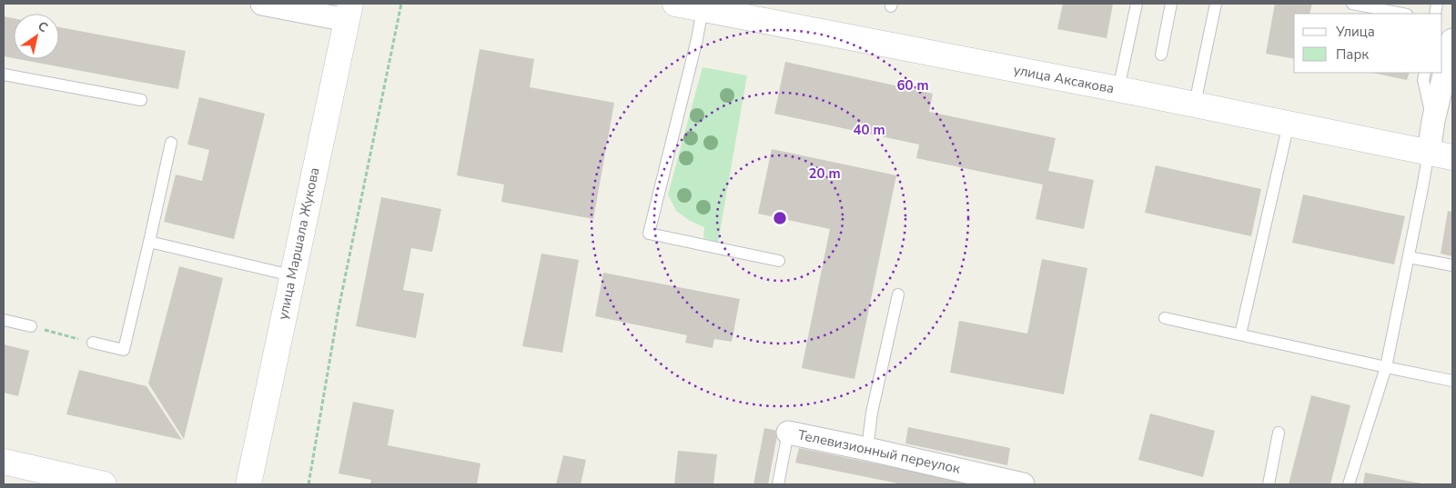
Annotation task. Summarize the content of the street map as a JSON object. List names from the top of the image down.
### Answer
{
  "streets": {
    "main road": ["улица Аксакова", "улица Маршала Жукова"],
    "street": ["Телевизионный переулок"]
  },
  "legend": ["Улица", "Парк"],
  "north": "top right",
  "rings": ["60 m", "40 m", "20 m"]
}
